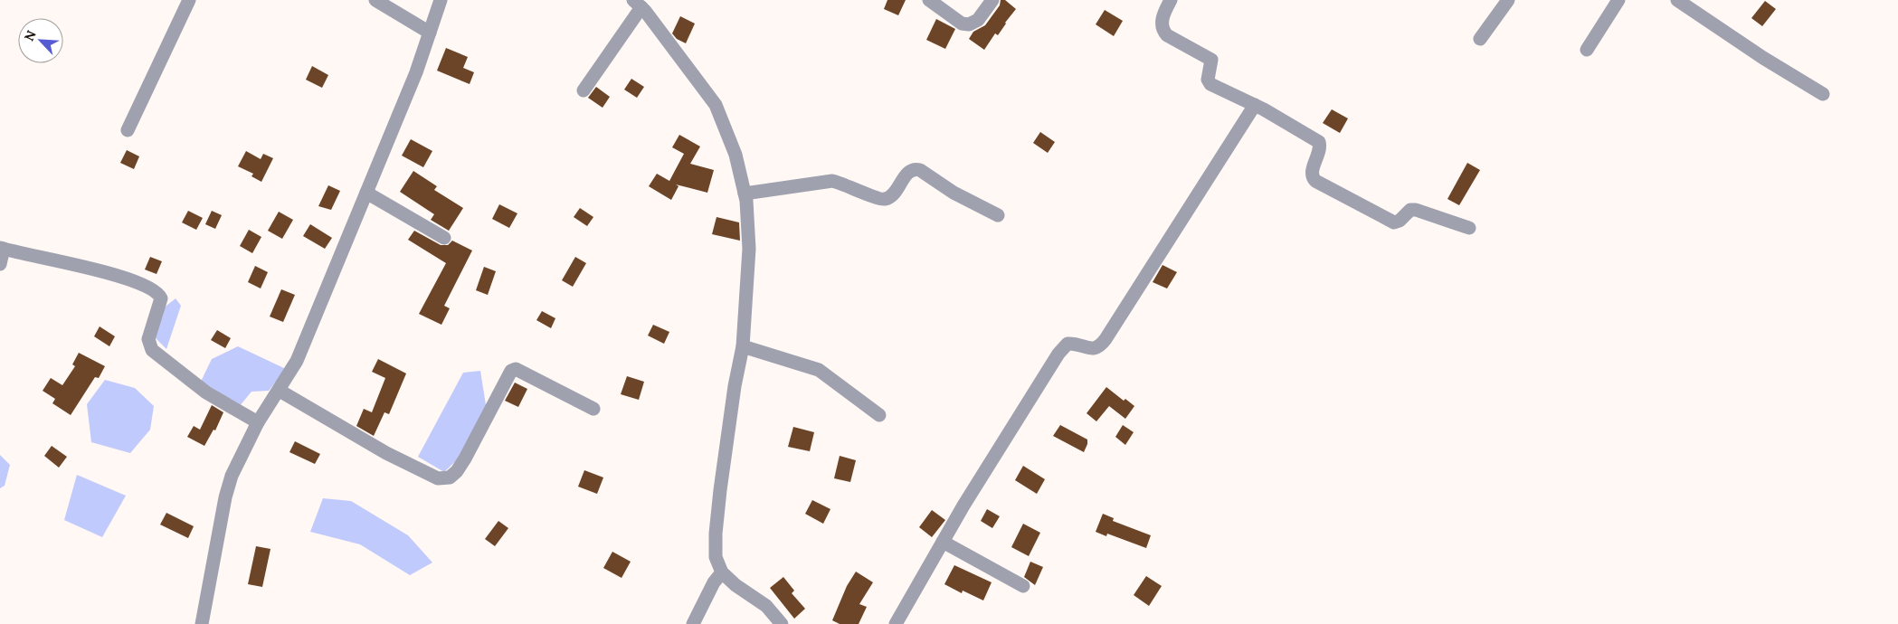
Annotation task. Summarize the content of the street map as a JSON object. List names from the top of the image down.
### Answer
{
  "north": "top left"
}
